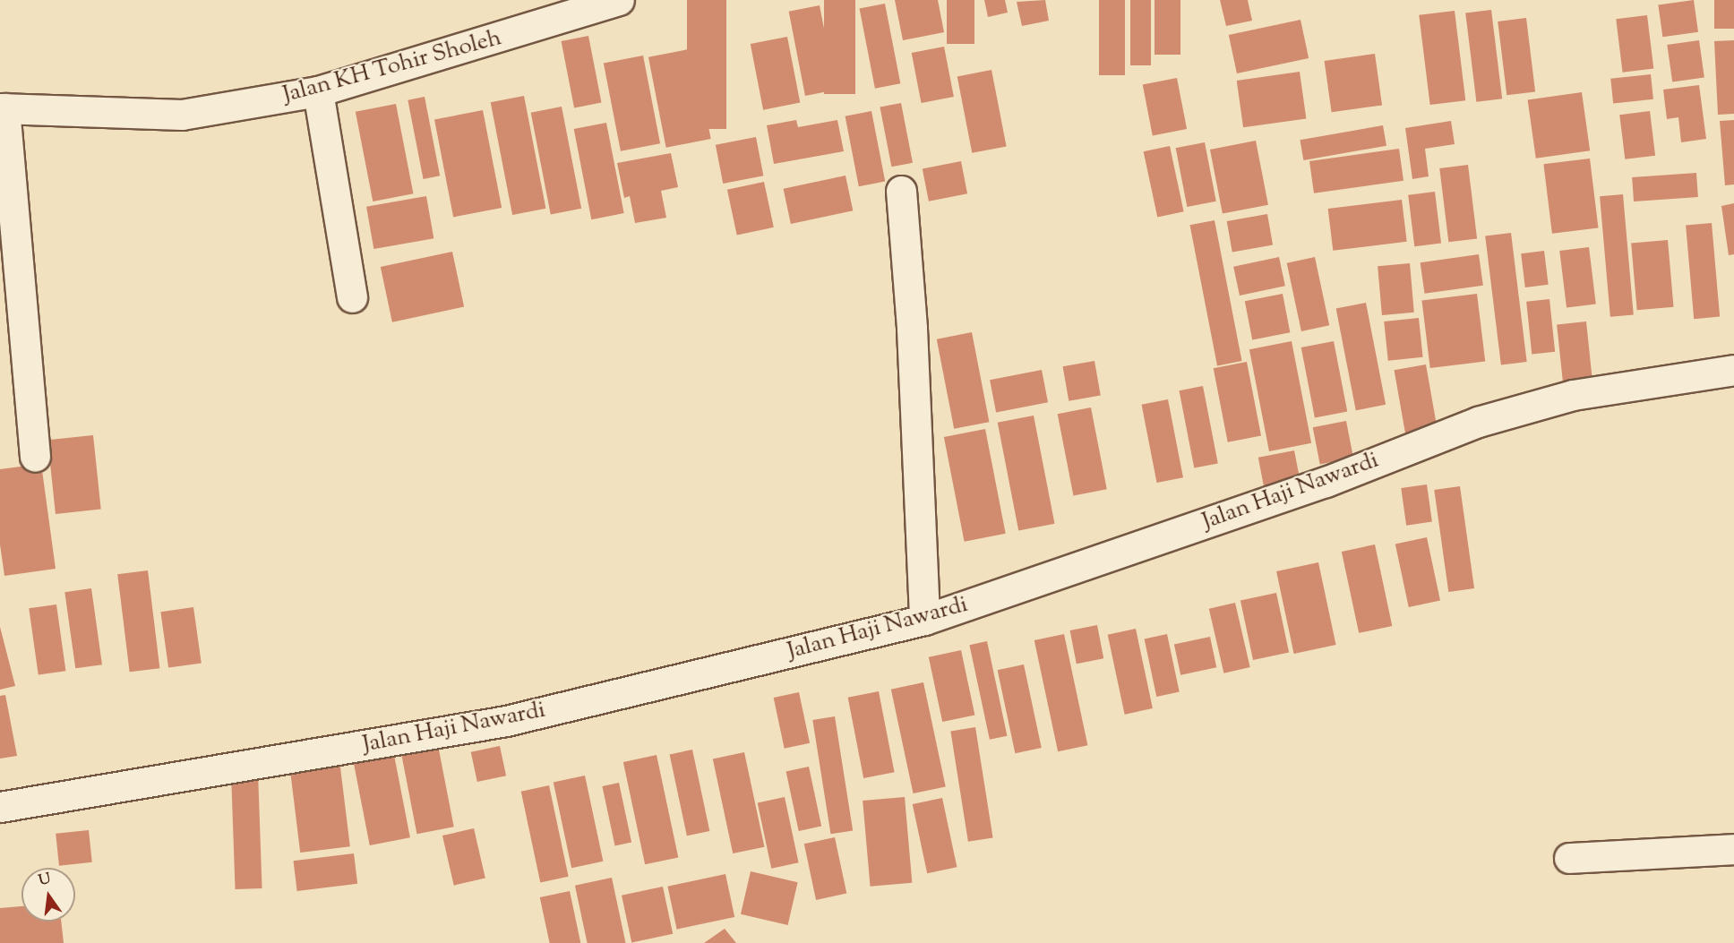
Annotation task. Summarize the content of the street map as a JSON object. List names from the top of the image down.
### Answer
{
  "streets": {
    "street": ["Jalan KH Tohir Sholeh", "Jalan Haji Nawardi"]
  },
  "north": "top"
}
